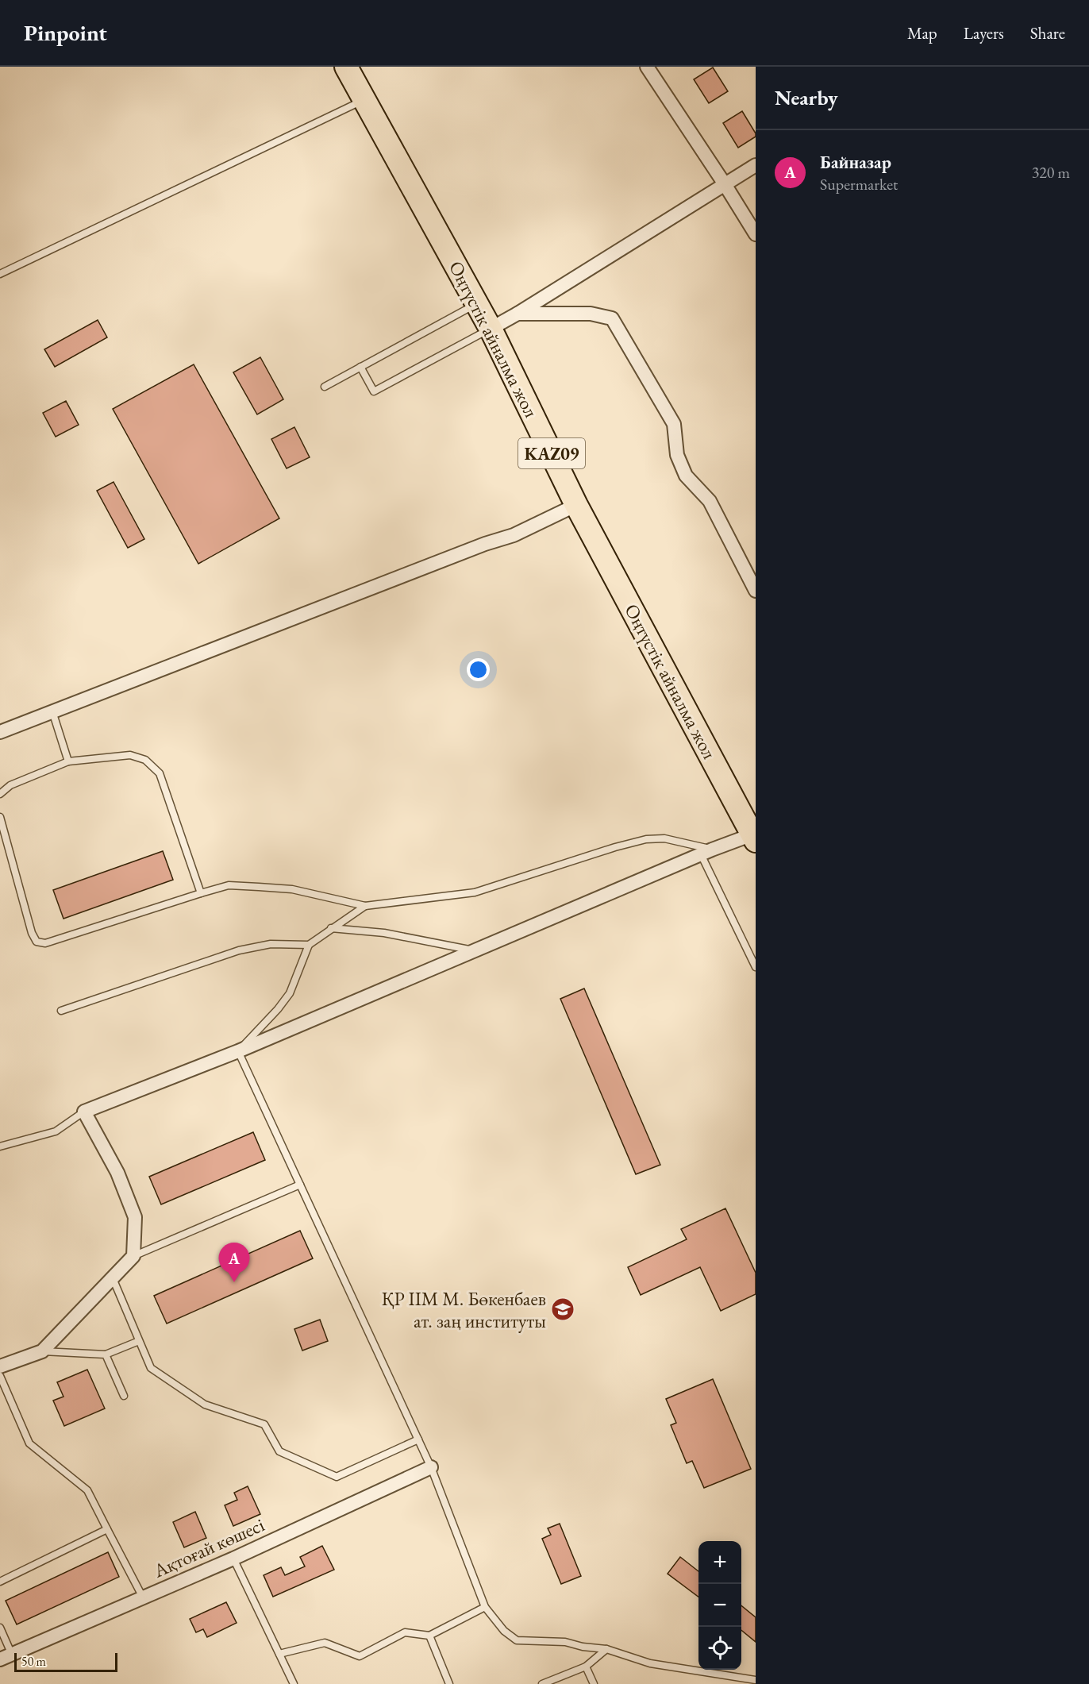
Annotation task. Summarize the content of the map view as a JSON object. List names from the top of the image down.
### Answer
{
  "streets": {
    "highway": ["Оңтүстік айналма жол", "KAZ09"],
    "street": ["Ақтоғай көшесі"]
  },
  "places": {
    "school or university": ["ҚР ІІМ М. Бөкенбаев ат. заң институты"]
  },
  "scale_bar": "50 m",
  "page": {
    "header": "Pinpoint",
    "nav": ["Map", "Layers", "Share"],
    "heading": "Nearby",
    "list": [
      {
        "mark": "A",
        "name": "Байназар",
        "note": "Supermarket",
        "value": "320 m"
      }
    ],
    "pins": "A",
    "map_buttons": ["+", "−"],
    "scale": "50 m"
  }
}
